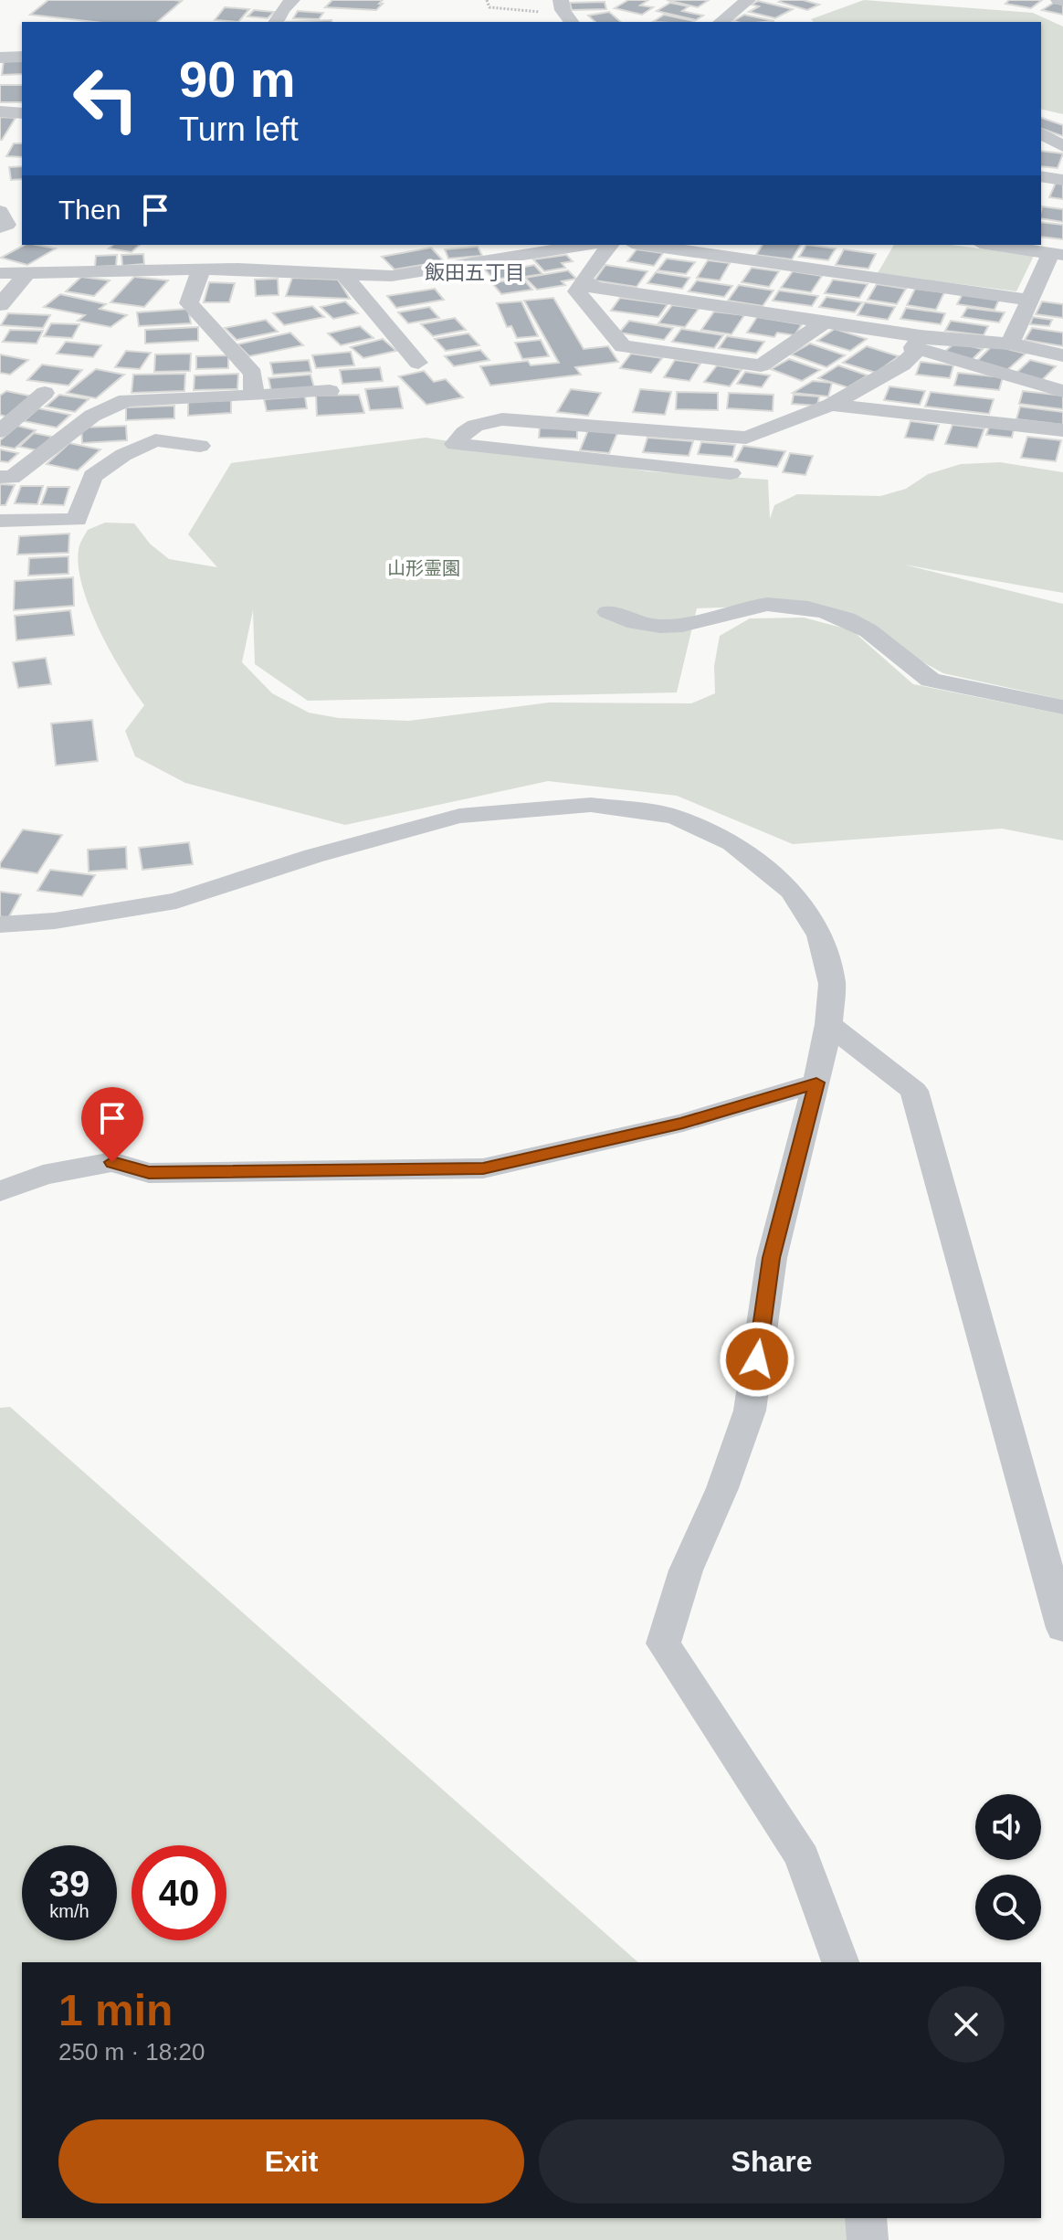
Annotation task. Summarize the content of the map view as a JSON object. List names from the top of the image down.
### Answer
{
  "districts": ["飯田五丁目"],
  "parks": ["山形霊園"],
  "page": {
    "turn": ["90 m", "Turn left"],
    "then": "Then",
    "speed": "39 km/h",
    "limit": "40",
    "heading": ["1 min", "250 m · 18:20"],
    "buttons": ["Exit", "Share"]
  }
}
